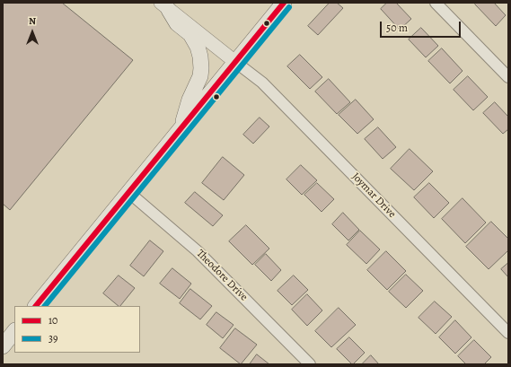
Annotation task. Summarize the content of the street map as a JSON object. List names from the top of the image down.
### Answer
{
  "streets": {
    "street": ["Joymar Drive", "Theodore Drive"]
  },
  "lines": ["transit line 10", "transit line 39"],
  "legend": ["10", "39"],
  "scale_bar": "50 m",
  "north": "top"
}
